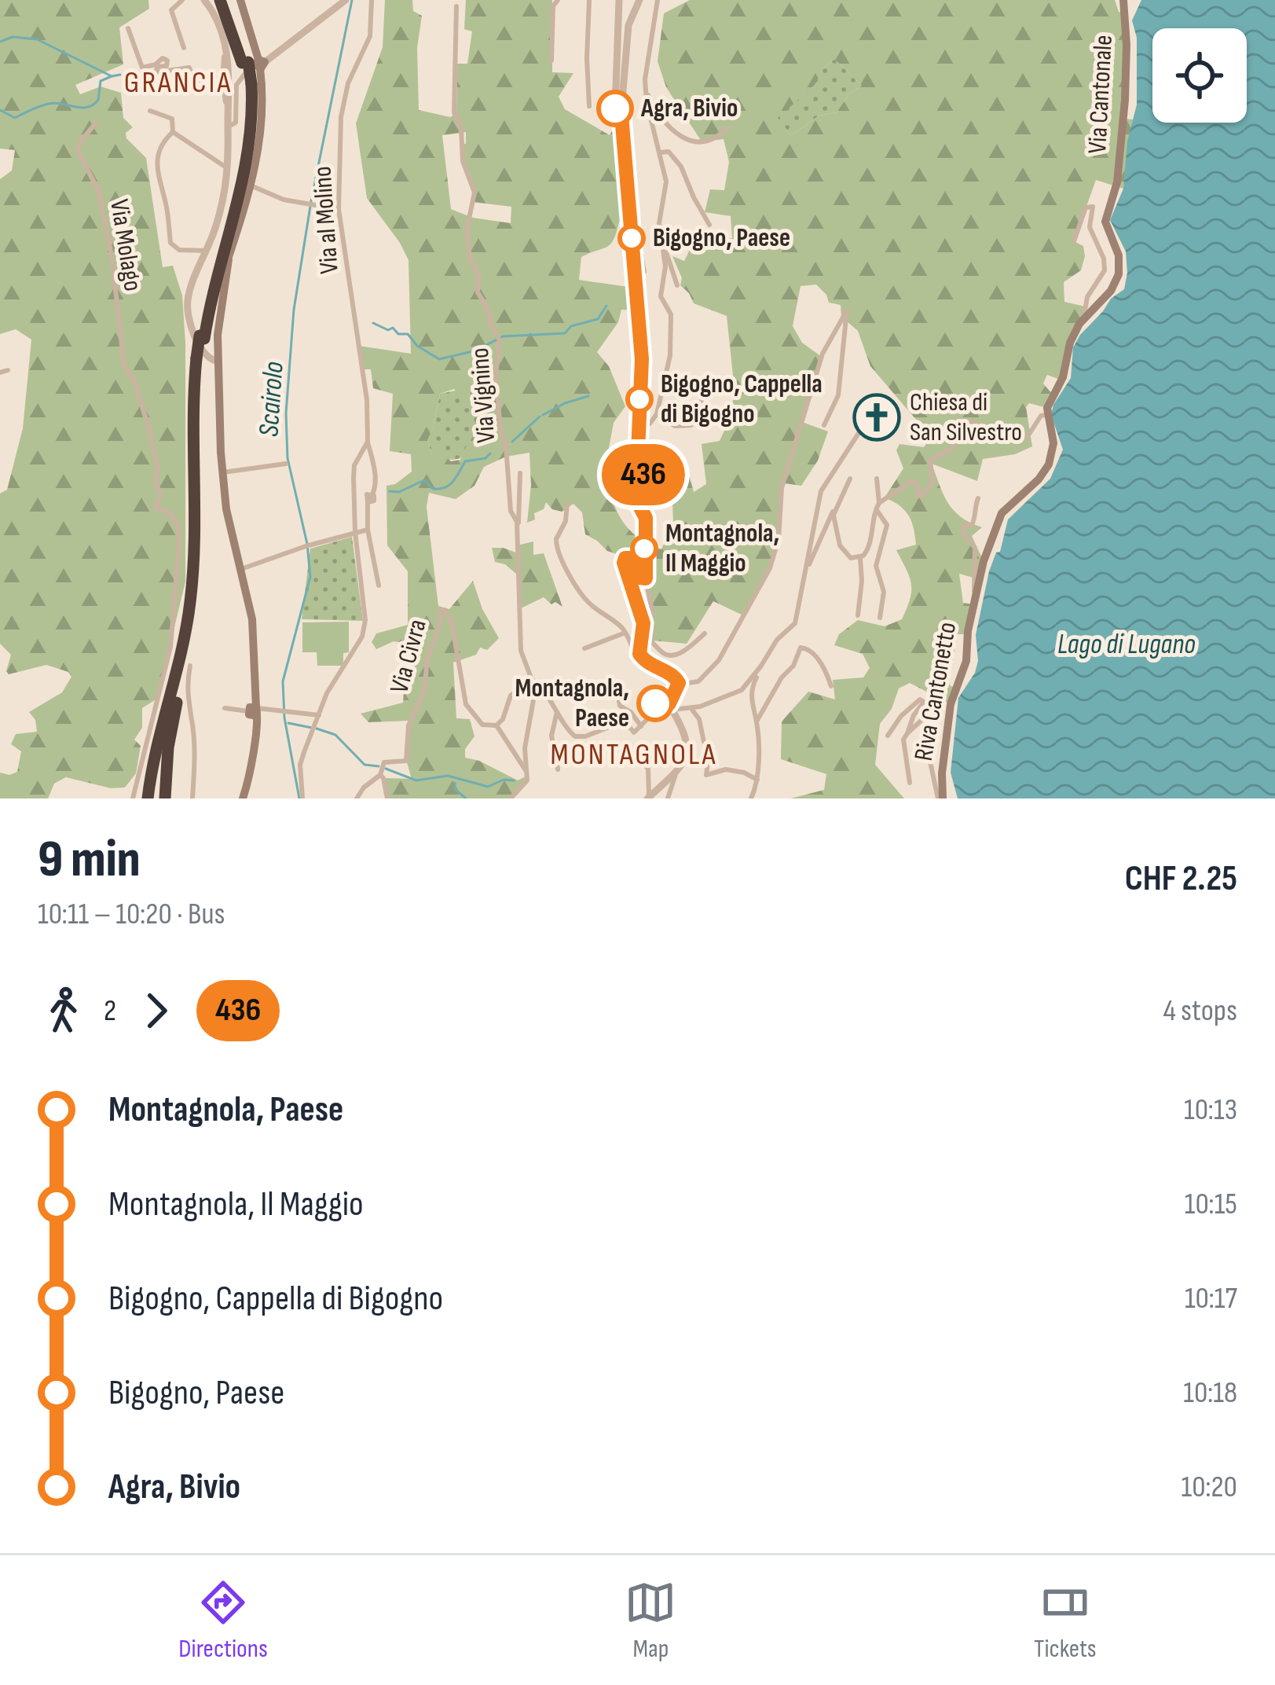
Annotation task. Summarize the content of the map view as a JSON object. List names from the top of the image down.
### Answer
{
  "streets": {
    "main road": ["Via Cantonale", "Riva Cantonetto"],
    "street": [
      "Via al Molino",
      "Via Molago",
      "Via Vignino",
      "Via Civra"
    ]
  },
  "districts": ["GRANCIA", "MONTAGNOLA"],
  "water": ["Scairolo", "Lago di Lugano"],
  "places": {
    "other": [
      "Agra, Bivio",
      "Bigogno, Paese",
      "Bigogno, Cappella di Bigogno",
      "Montagnola, Il Maggio",
      "Montagnola, Paese"
    ],
    "church": ["Chiesa di San Silvestro"]
  },
  "lines": ["bus line 436"],
  "page": {
    "on_map": "436",
    "heading": ["9 min", "10:11 – 10:20 · Bus", "CHF 2.25"],
    "legs": ["2", "436", "4 stops"],
    "list": [
      {
        "name": "Montagnola, Paese",
        "value": "10:13"
      },
      {
        "name": "Montagnola, Il Maggio",
        "value": "10:15"
      },
      {
        "name": "Bigogno, Cappella di Bigogno",
        "value": "10:17"
      },
      {
        "name": "Bigogno, Paese",
        "value": "10:18"
      },
      {
        "name": "Agra, Bivio",
        "value": "10:20"
      }
    ],
    "tabs": ["Directions", "Map", "Tickets"]
  }
}
